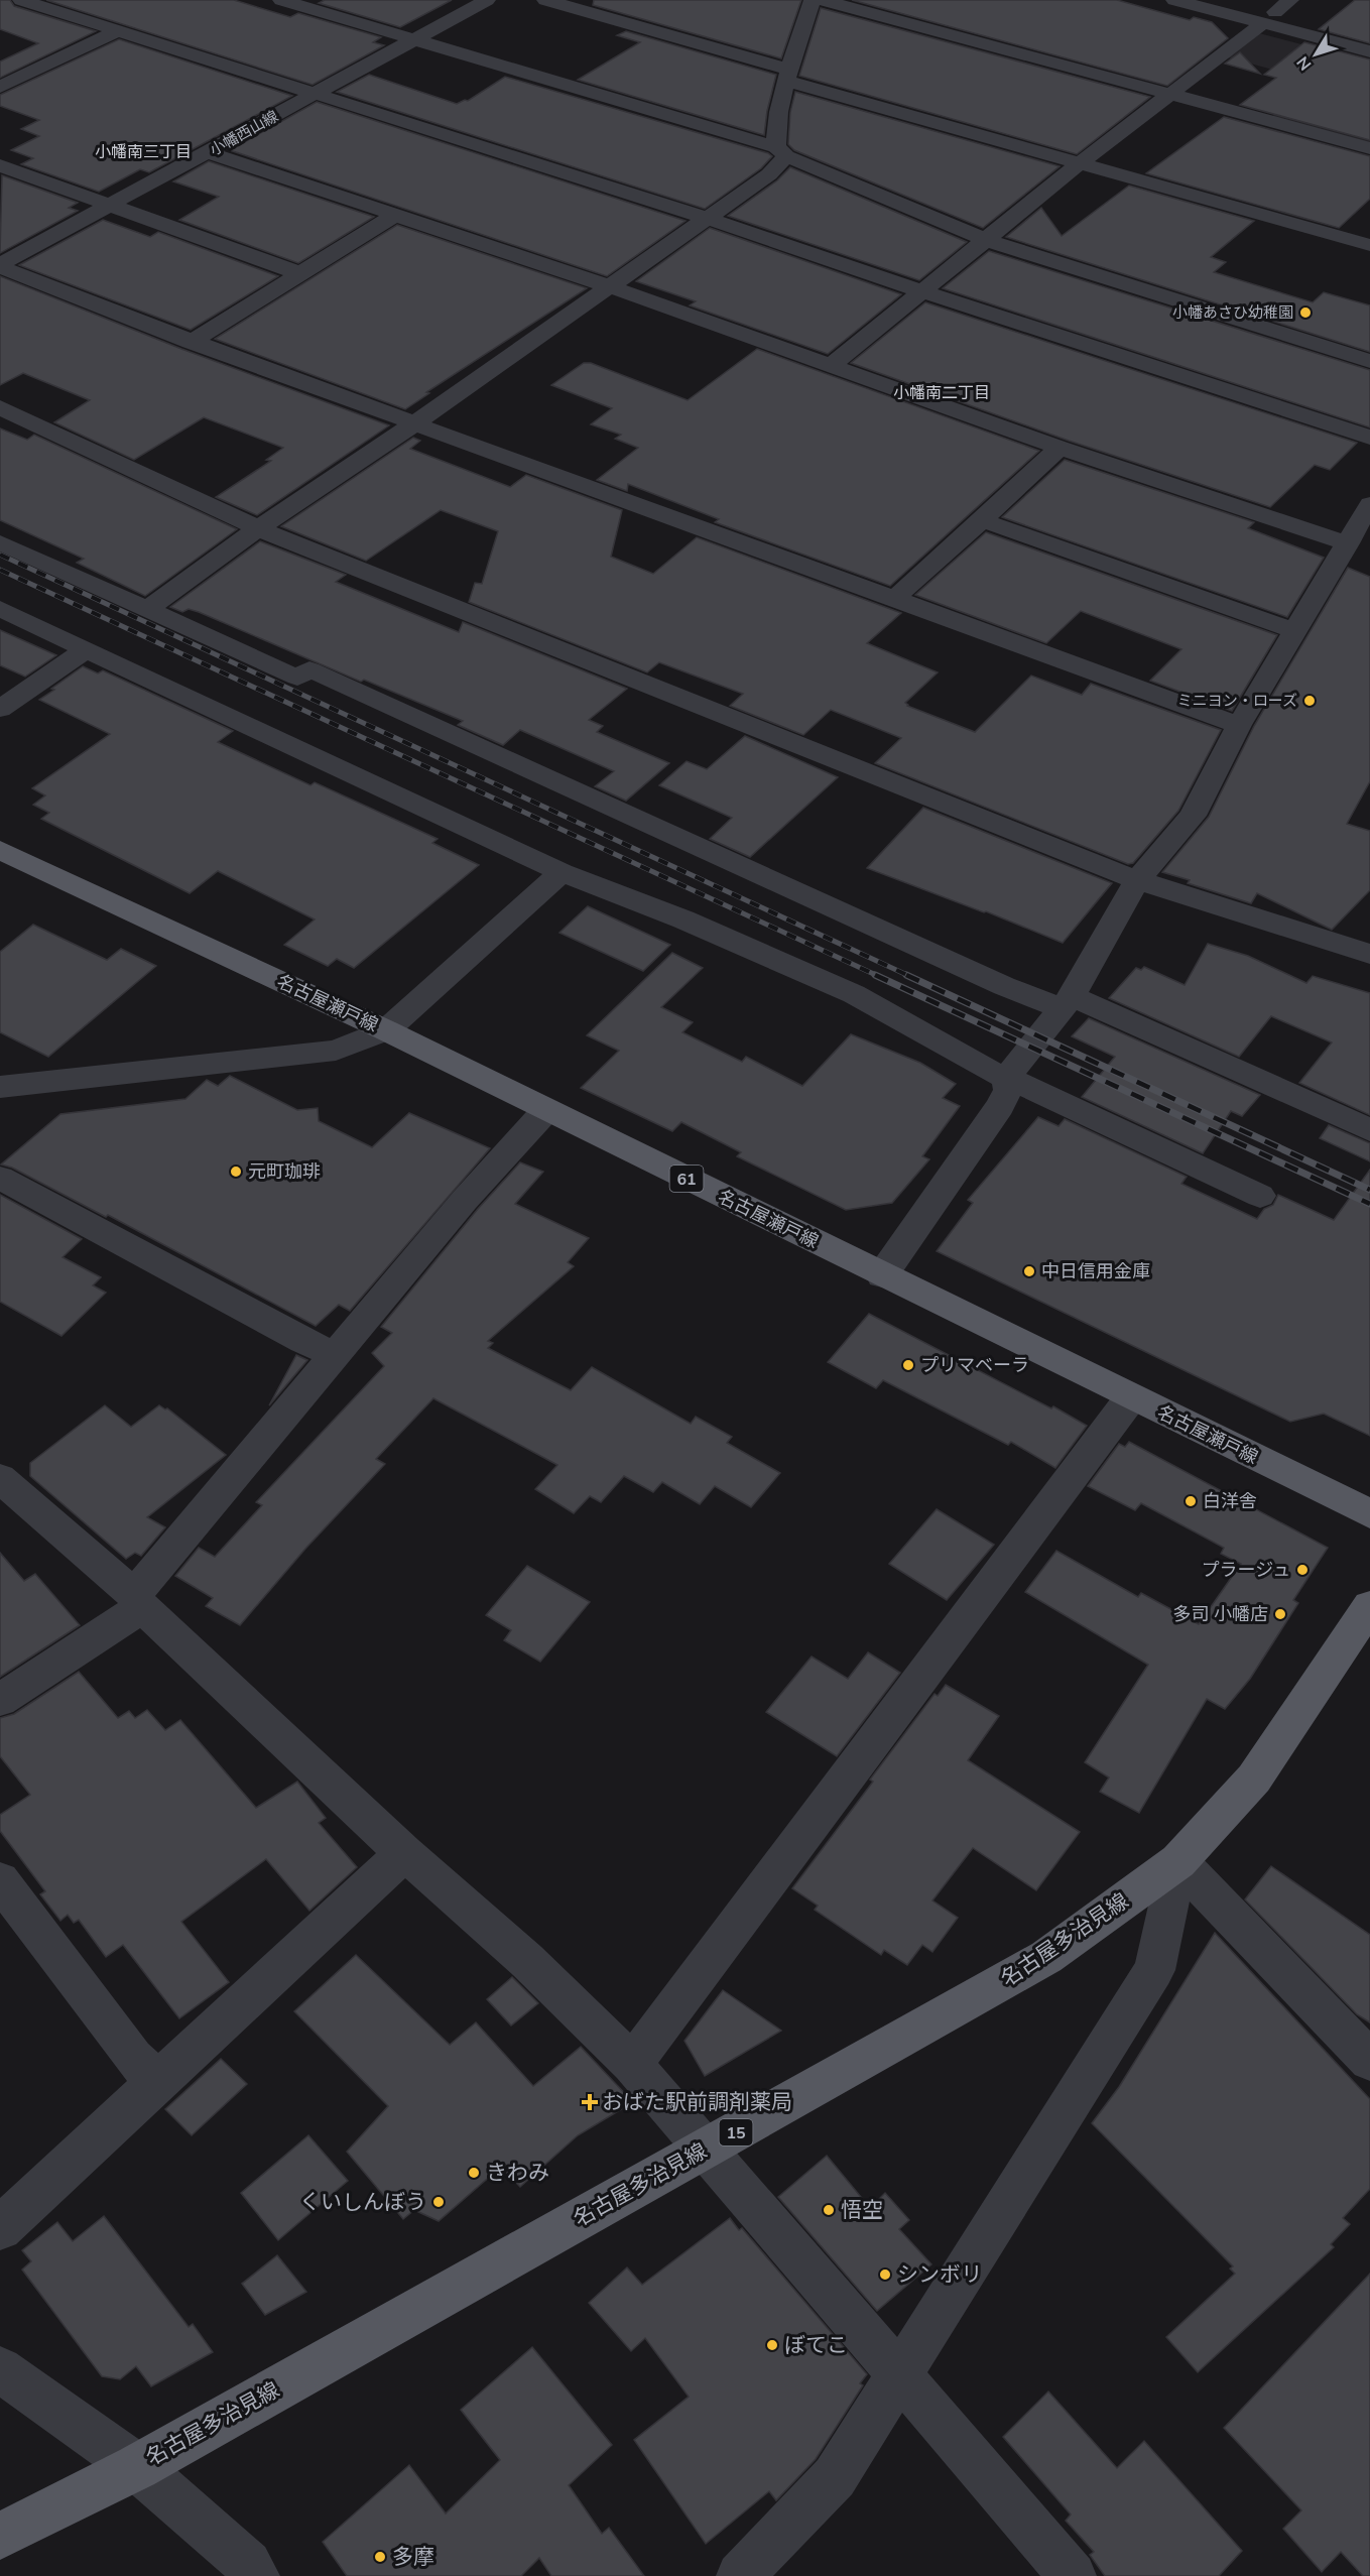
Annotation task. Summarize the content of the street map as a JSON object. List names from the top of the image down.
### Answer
{
  "streets": {
    "main road": [
      "名古屋瀬戸線",
      "61",
      "名古屋多治見線",
      "15"
    ],
    "street": ["小幡西山線"]
  },
  "districts": ["小幡南三丁目", "小幡南二丁目"],
  "places": {
    "other": [
      "小幡あさひ幼稚園",
      "ミニヨン・ローズ",
      "元町珈琲",
      "中日信用金庫",
      "プリマベーラ",
      "白洋舎",
      "プラージュ",
      "多司 小幡店",
      "きわみ",
      "くいしんぼう",
      "悟空",
      "シンボリ",
      "ぼてこ",
      "多摩"
    ],
    "health": ["おばた駅前調剤薬局"]
  },
  "north": "bottom left"
}
